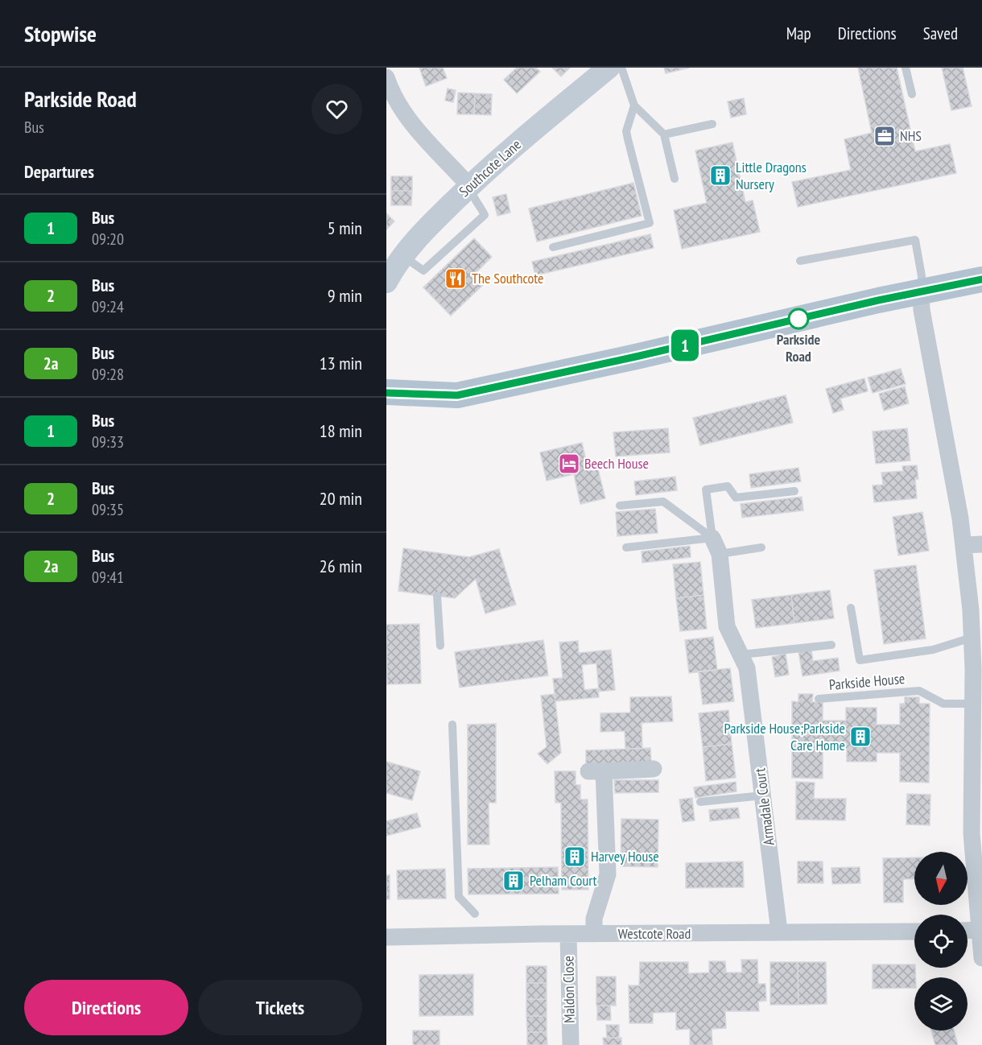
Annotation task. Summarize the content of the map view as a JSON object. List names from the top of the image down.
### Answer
{
  "streets": {
    "street": [
      "Southcote Lane",
      "Armadale Court",
      "Westcote Road",
      "Maldon Close"
    ],
    "lane": ["Parkside House"]
  },
  "crossings": [
    ["Armadale Court", "Westcote Road"],
    ["Westcote Road", "Maldon Close"]
  ],
  "places": {
    "office": ["NHS"],
    "building": [
      "Little Dragons Nursery",
      "Parkside House;Parkside Care Home",
      "Harvey House",
      "Pelham Court"
    ],
    "restaurant": ["The Southcote"],
    "other": ["Parkside Road"],
    "hotel": ["Beech House"]
  },
  "lines": ["bus line 1"],
  "north": "bottom",
  "page": {
    "header": "Stopwise",
    "nav": ["Map", "Directions", "Saved"],
    "heading": [
      ["Parkside Road", "Bus"],
      "Departures"
    ],
    "on_map": "1",
    "list": [
      {
        "mark": "1",
        "name": "Bus",
        "note": "09:20",
        "value": "5 min"
      },
      {
        "mark": "2",
        "name": "Bus",
        "note": "09:24",
        "value": "9 min"
      },
      {
        "mark": "2a",
        "name": "Bus",
        "note": "09:28",
        "value": "13 min"
      },
      {
        "mark": "1",
        "name": "Bus",
        "note": "09:33",
        "value": "18 min"
      },
      {
        "mark": "2",
        "name": "Bus",
        "note": "09:35",
        "value": "20 min"
      },
      {
        "mark": "2a",
        "name": "Bus",
        "note": "09:41",
        "value": "26 min"
      }
    ],
    "buttons": ["Directions", "Tickets"]
  }
}
